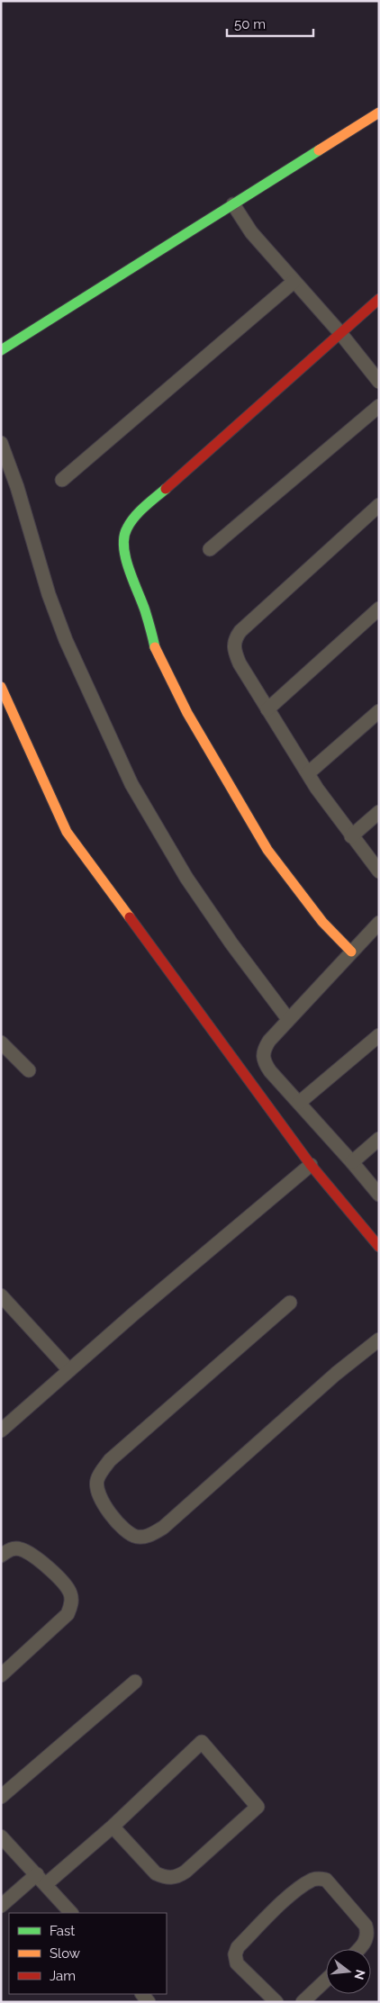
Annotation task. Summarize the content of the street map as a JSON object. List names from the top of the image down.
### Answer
{
  "legend": ["Fast", "Slow", "Jam"],
  "scale_bar": "50 m",
  "north": "right"
}
